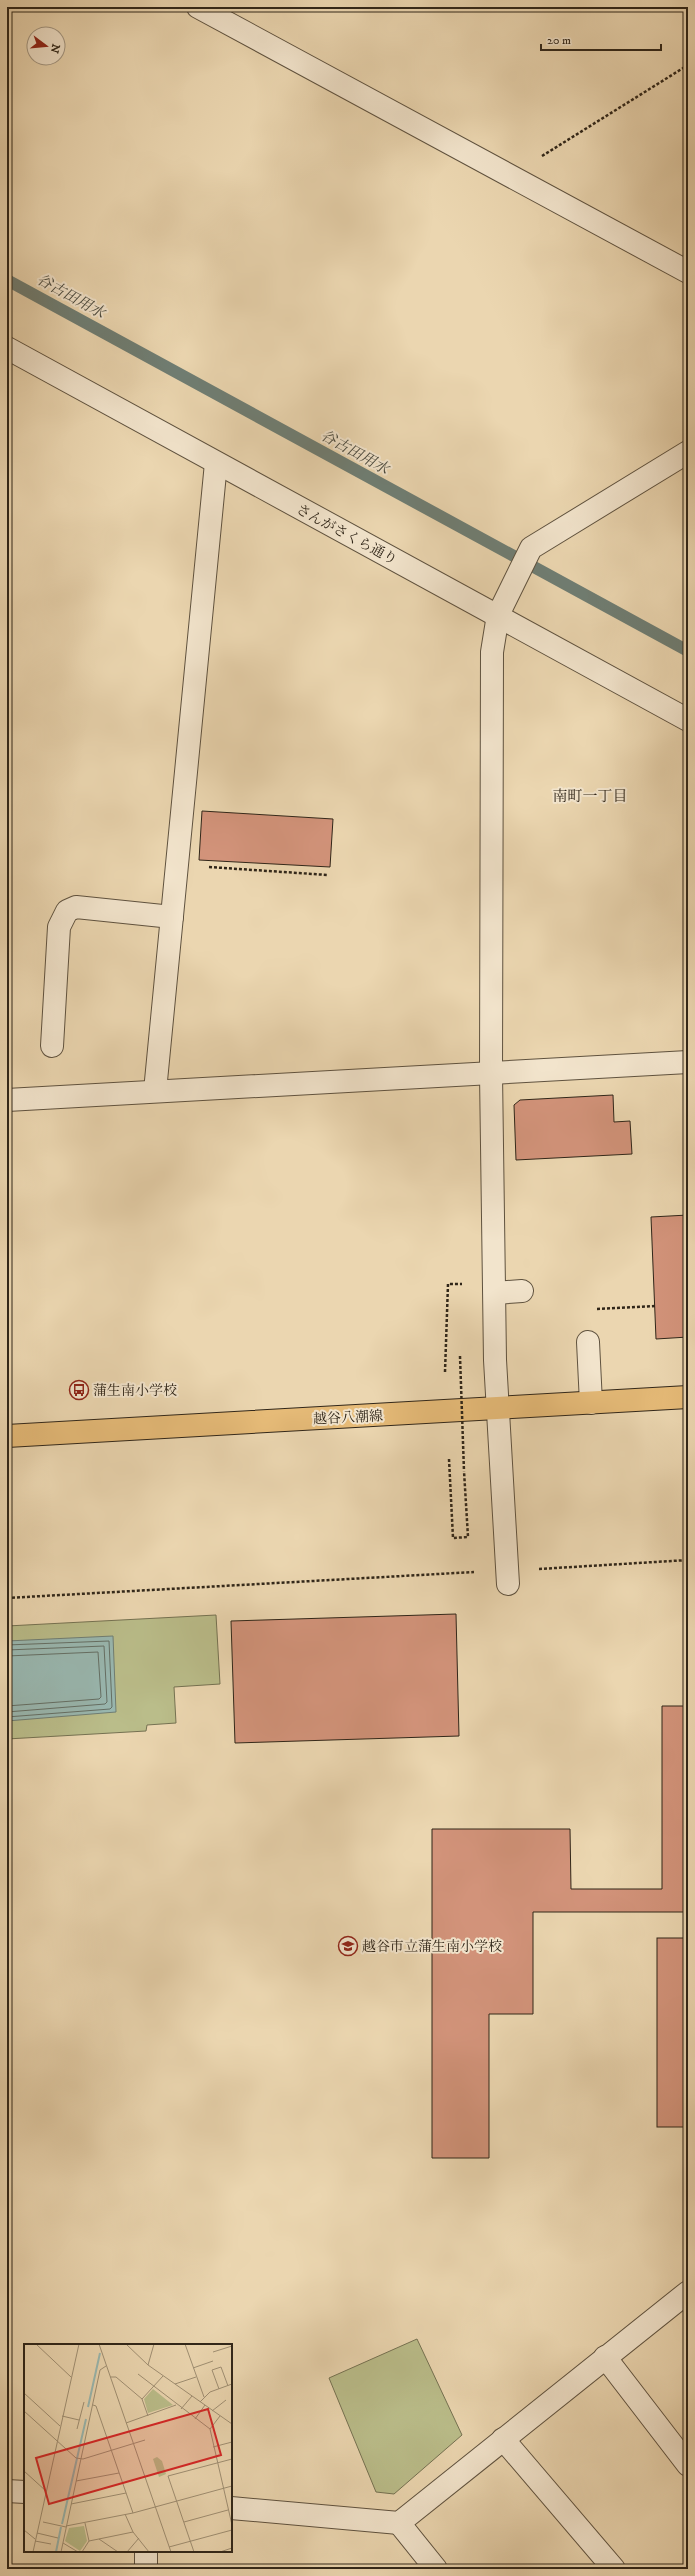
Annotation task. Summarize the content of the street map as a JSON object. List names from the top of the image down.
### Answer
{
  "streets": {
    "main road": ["越谷八潮線"],
    "street": ["さんがさくら通り"]
  },
  "districts": ["南町一丁目"],
  "water": ["谷古田用水"],
  "places": {
    "bus stop": ["蒲生南小学校"],
    "school or university": ["越谷市立蒲生南小学校"]
  },
  "scale_bar": "20 m",
  "north": "right"
}
